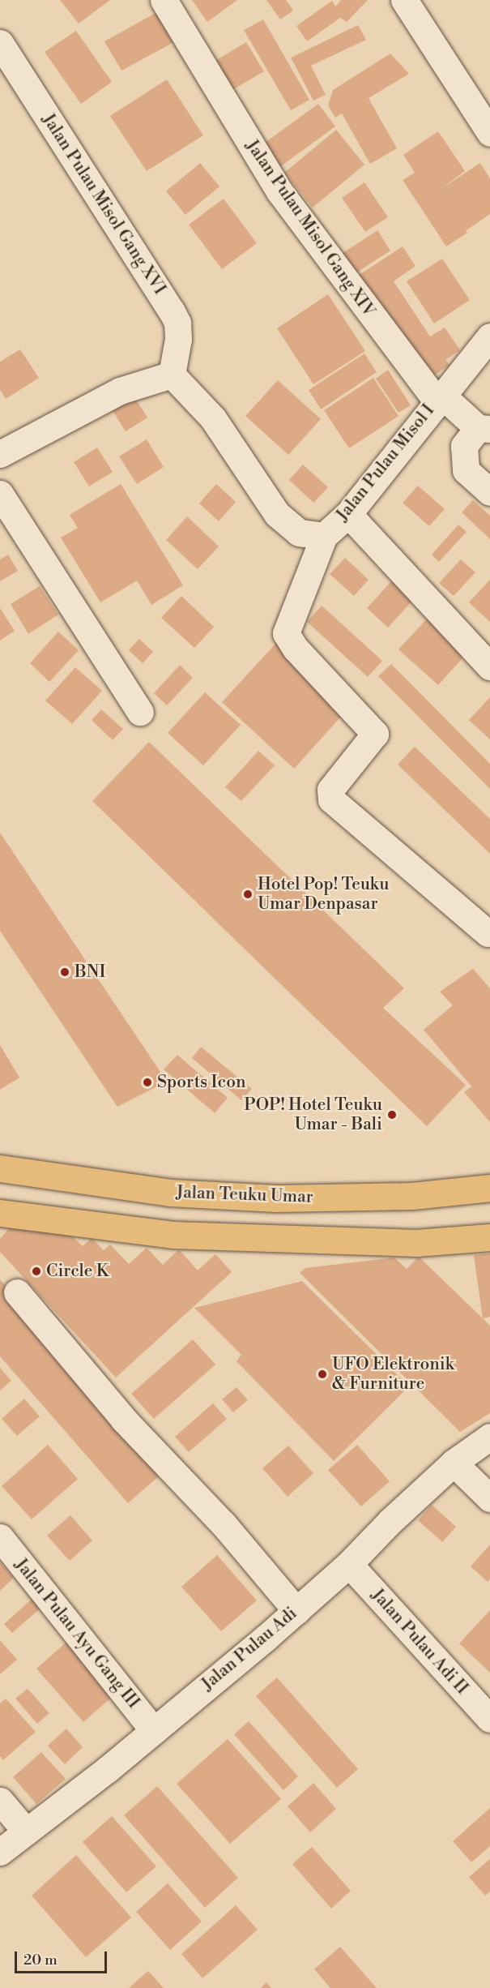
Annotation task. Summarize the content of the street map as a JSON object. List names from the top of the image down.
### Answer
{
  "streets": {
    "main road": ["Jalan Teuku Umar"],
    "street": [
      "Jalan Pulau Misol Gang XVI",
      "Jalan Pulau Misol Gang XIV",
      "Jalan Pulau Misol I",
      "Jalan Pulau Ayu Gang III",
      "Jalan Pulau Adi II",
      "Jalan Pulau Adi"
    ]
  },
  "crossings": [
    ["Jalan Pulau Misol Gang XVI", "Jalan Pulau Misol I"],
    ["Jalan Pulau Misol Gang XIV", "Jalan Pulau Misol I"],
    ["Jalan Pulau Ayu Gang III", "Jalan Pulau Adi"],
    ["Jalan Pulau Adi II", "Jalan Pulau Adi"]
  ],
  "places": [
    "Hotel Pop! Teuku Umar Denpasar",
    "BNI",
    "Sports Icon",
    "POP! Hotel Teuku Umar - Bali",
    "Circle K",
    "UFO Elektronik & Furniture"
  ],
  "scale_bar": "20 m"
}
